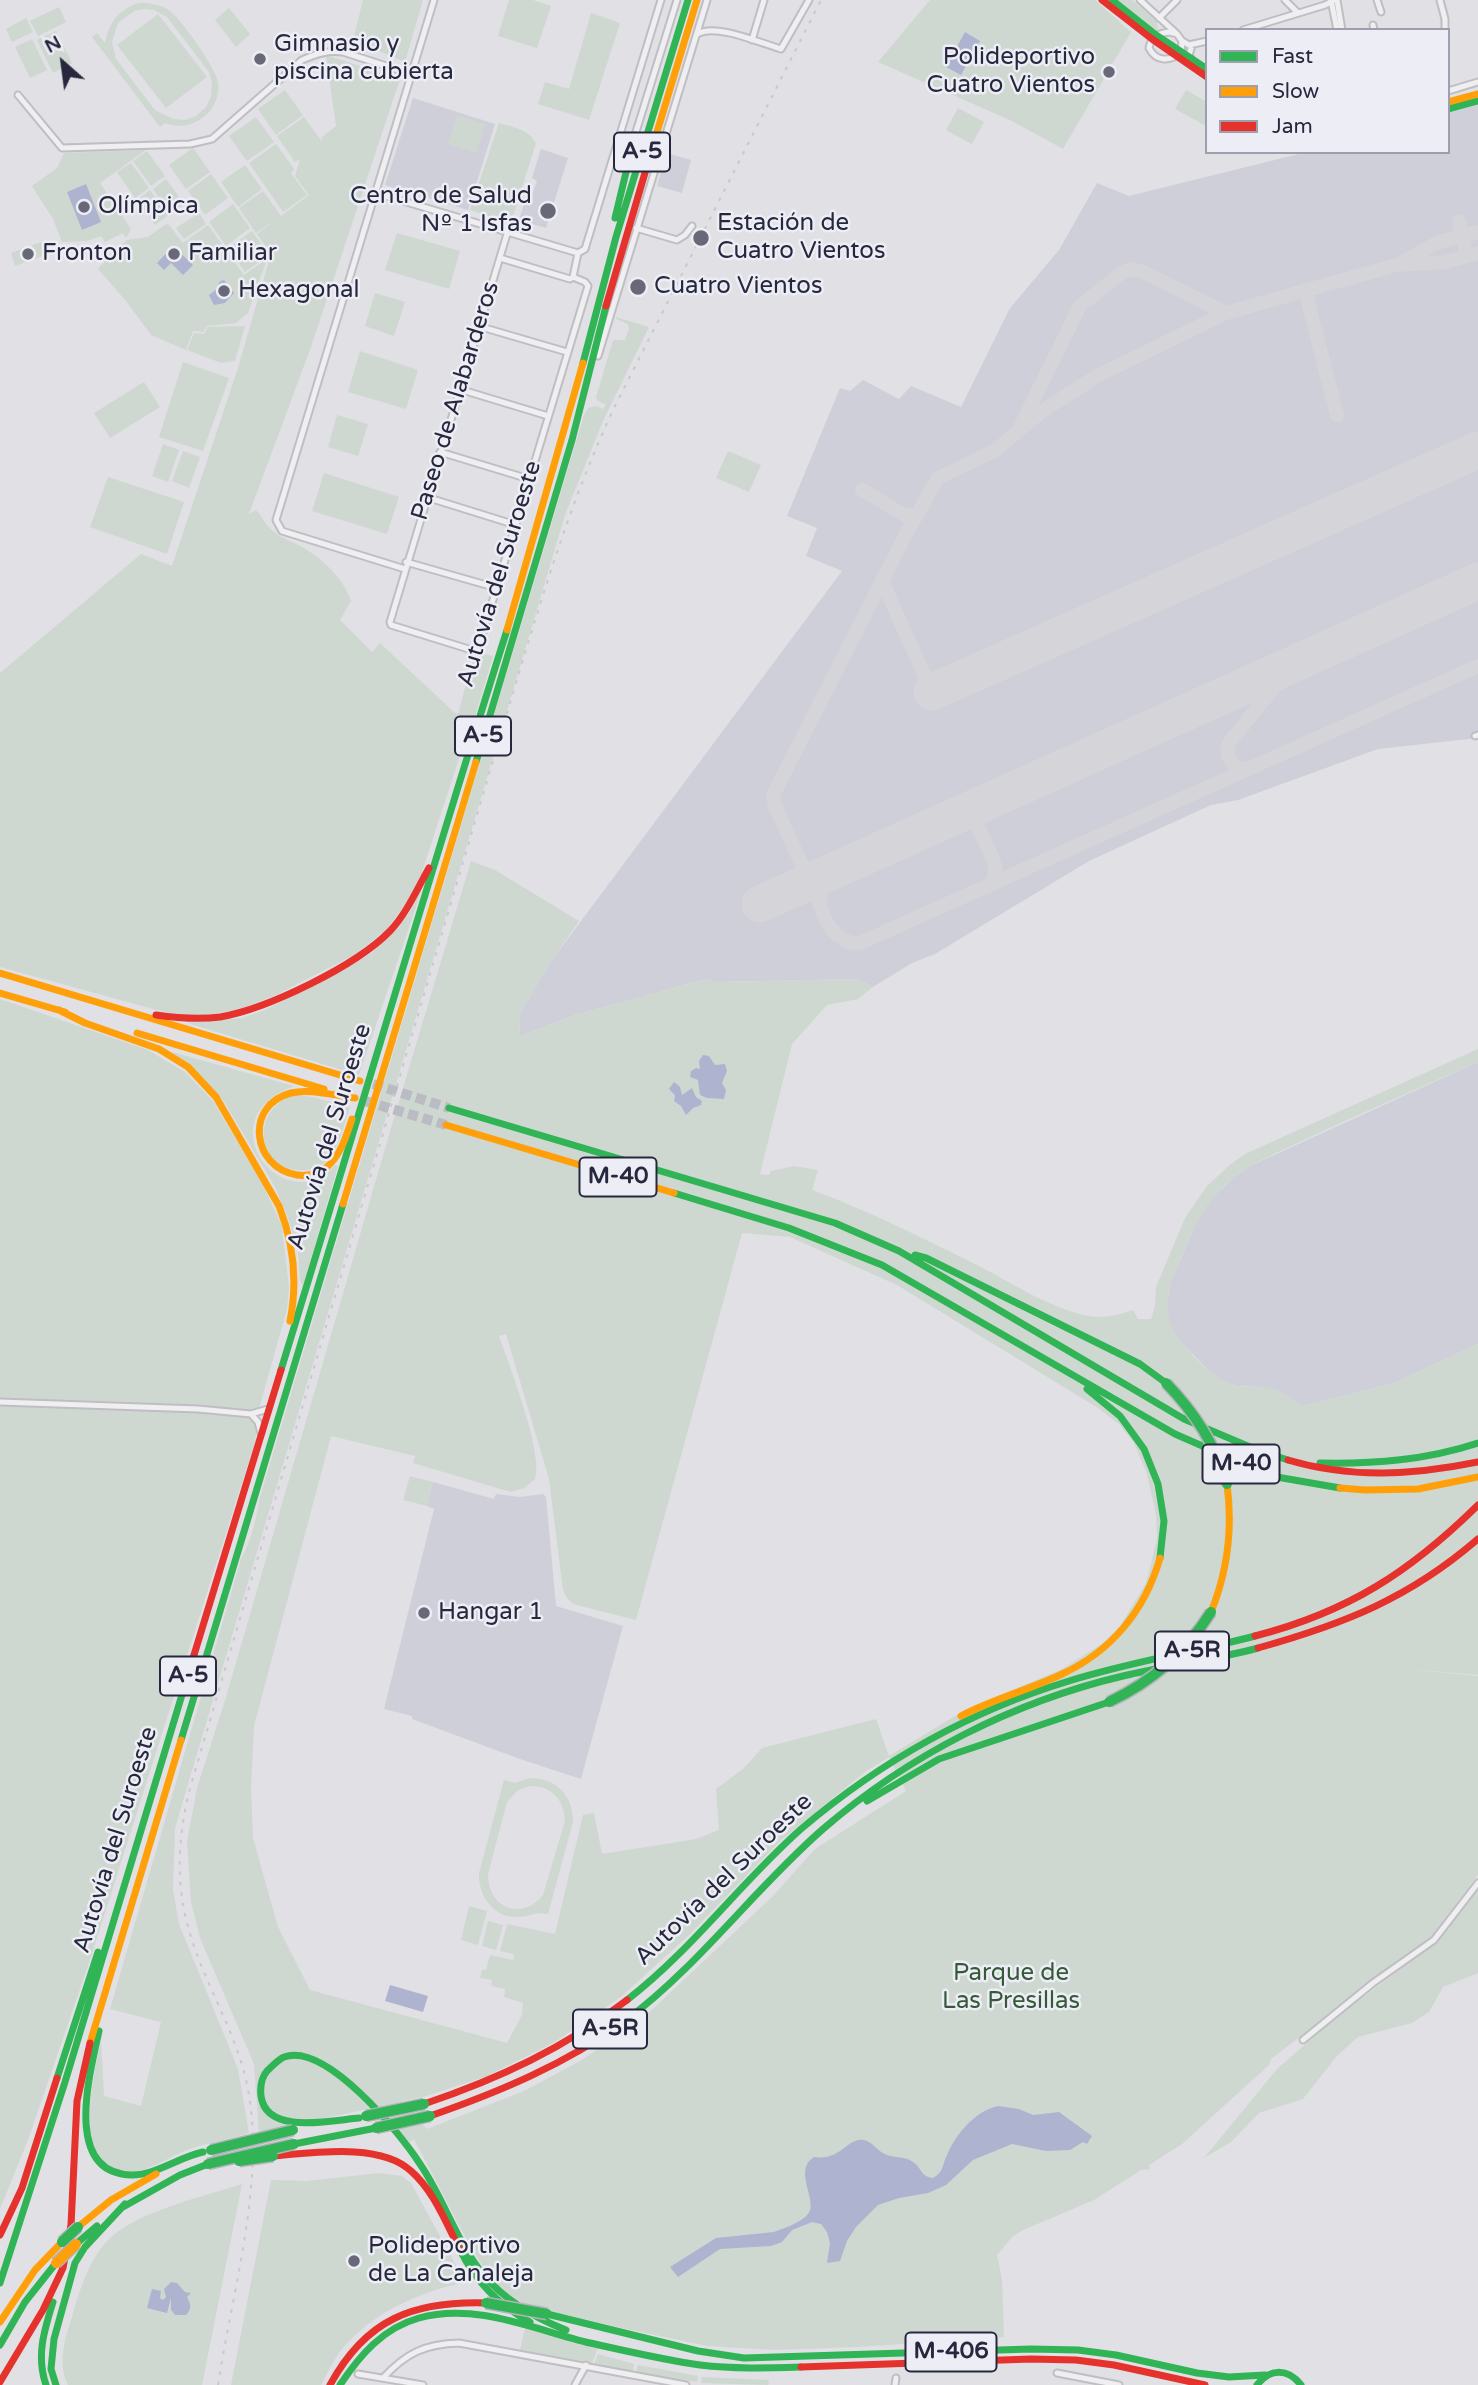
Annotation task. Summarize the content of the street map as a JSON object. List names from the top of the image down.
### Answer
{
  "streets": {
    "main road": [
      "A-5",
      "Autovía del Suroeste",
      "M-40",
      "A-5R",
      "M-406"
    ],
    "street": ["Paseo de Alabarderos"]
  },
  "parks": ["Parque de Las Presillas"],
  "places": [
    "Gimnasio y piscina cubierta",
    "Polideportivo Cuatro Vientos",
    "Olímpica",
    "Centro de Salud Nº 1 Isfas",
    "Estación de Cuatro Vientos",
    "Fronton",
    "Familiar",
    "Cuatro Vientos",
    "Hexagonal",
    "Hangar 1",
    "Polideportivo de La Canaleja"
  ],
  "legend": ["Fast", "Slow", "Jam"],
  "north": "top left"
}
